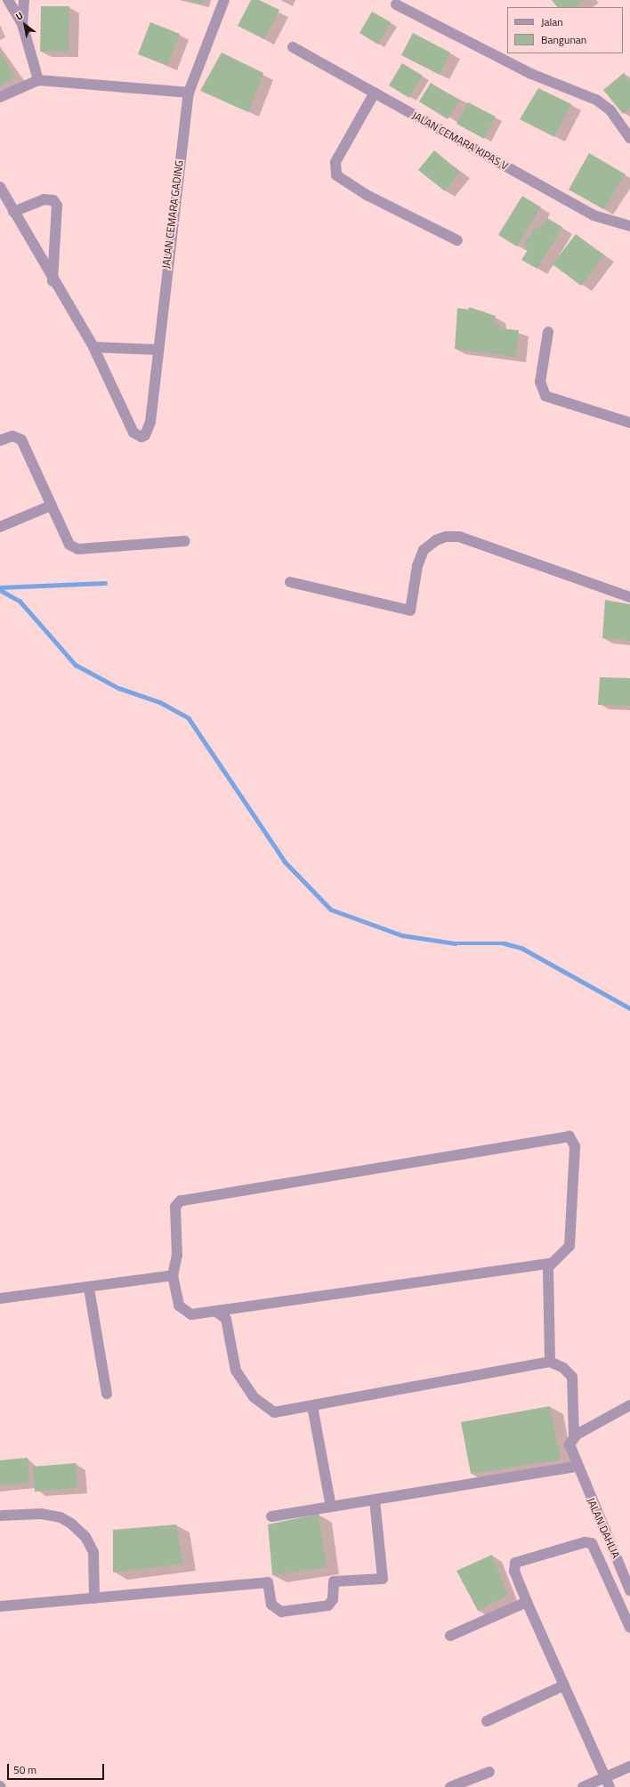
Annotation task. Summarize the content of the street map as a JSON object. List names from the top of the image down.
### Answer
{
  "streets": {
    "street": ["JALAN CEMARA KIPAS V", "JALAN CEMARA GADING", "JALAN DAHLIA"]
  },
  "legend": ["Jalan", "Bangunan"],
  "scale_bar": "50 m",
  "north": "top left"
}
